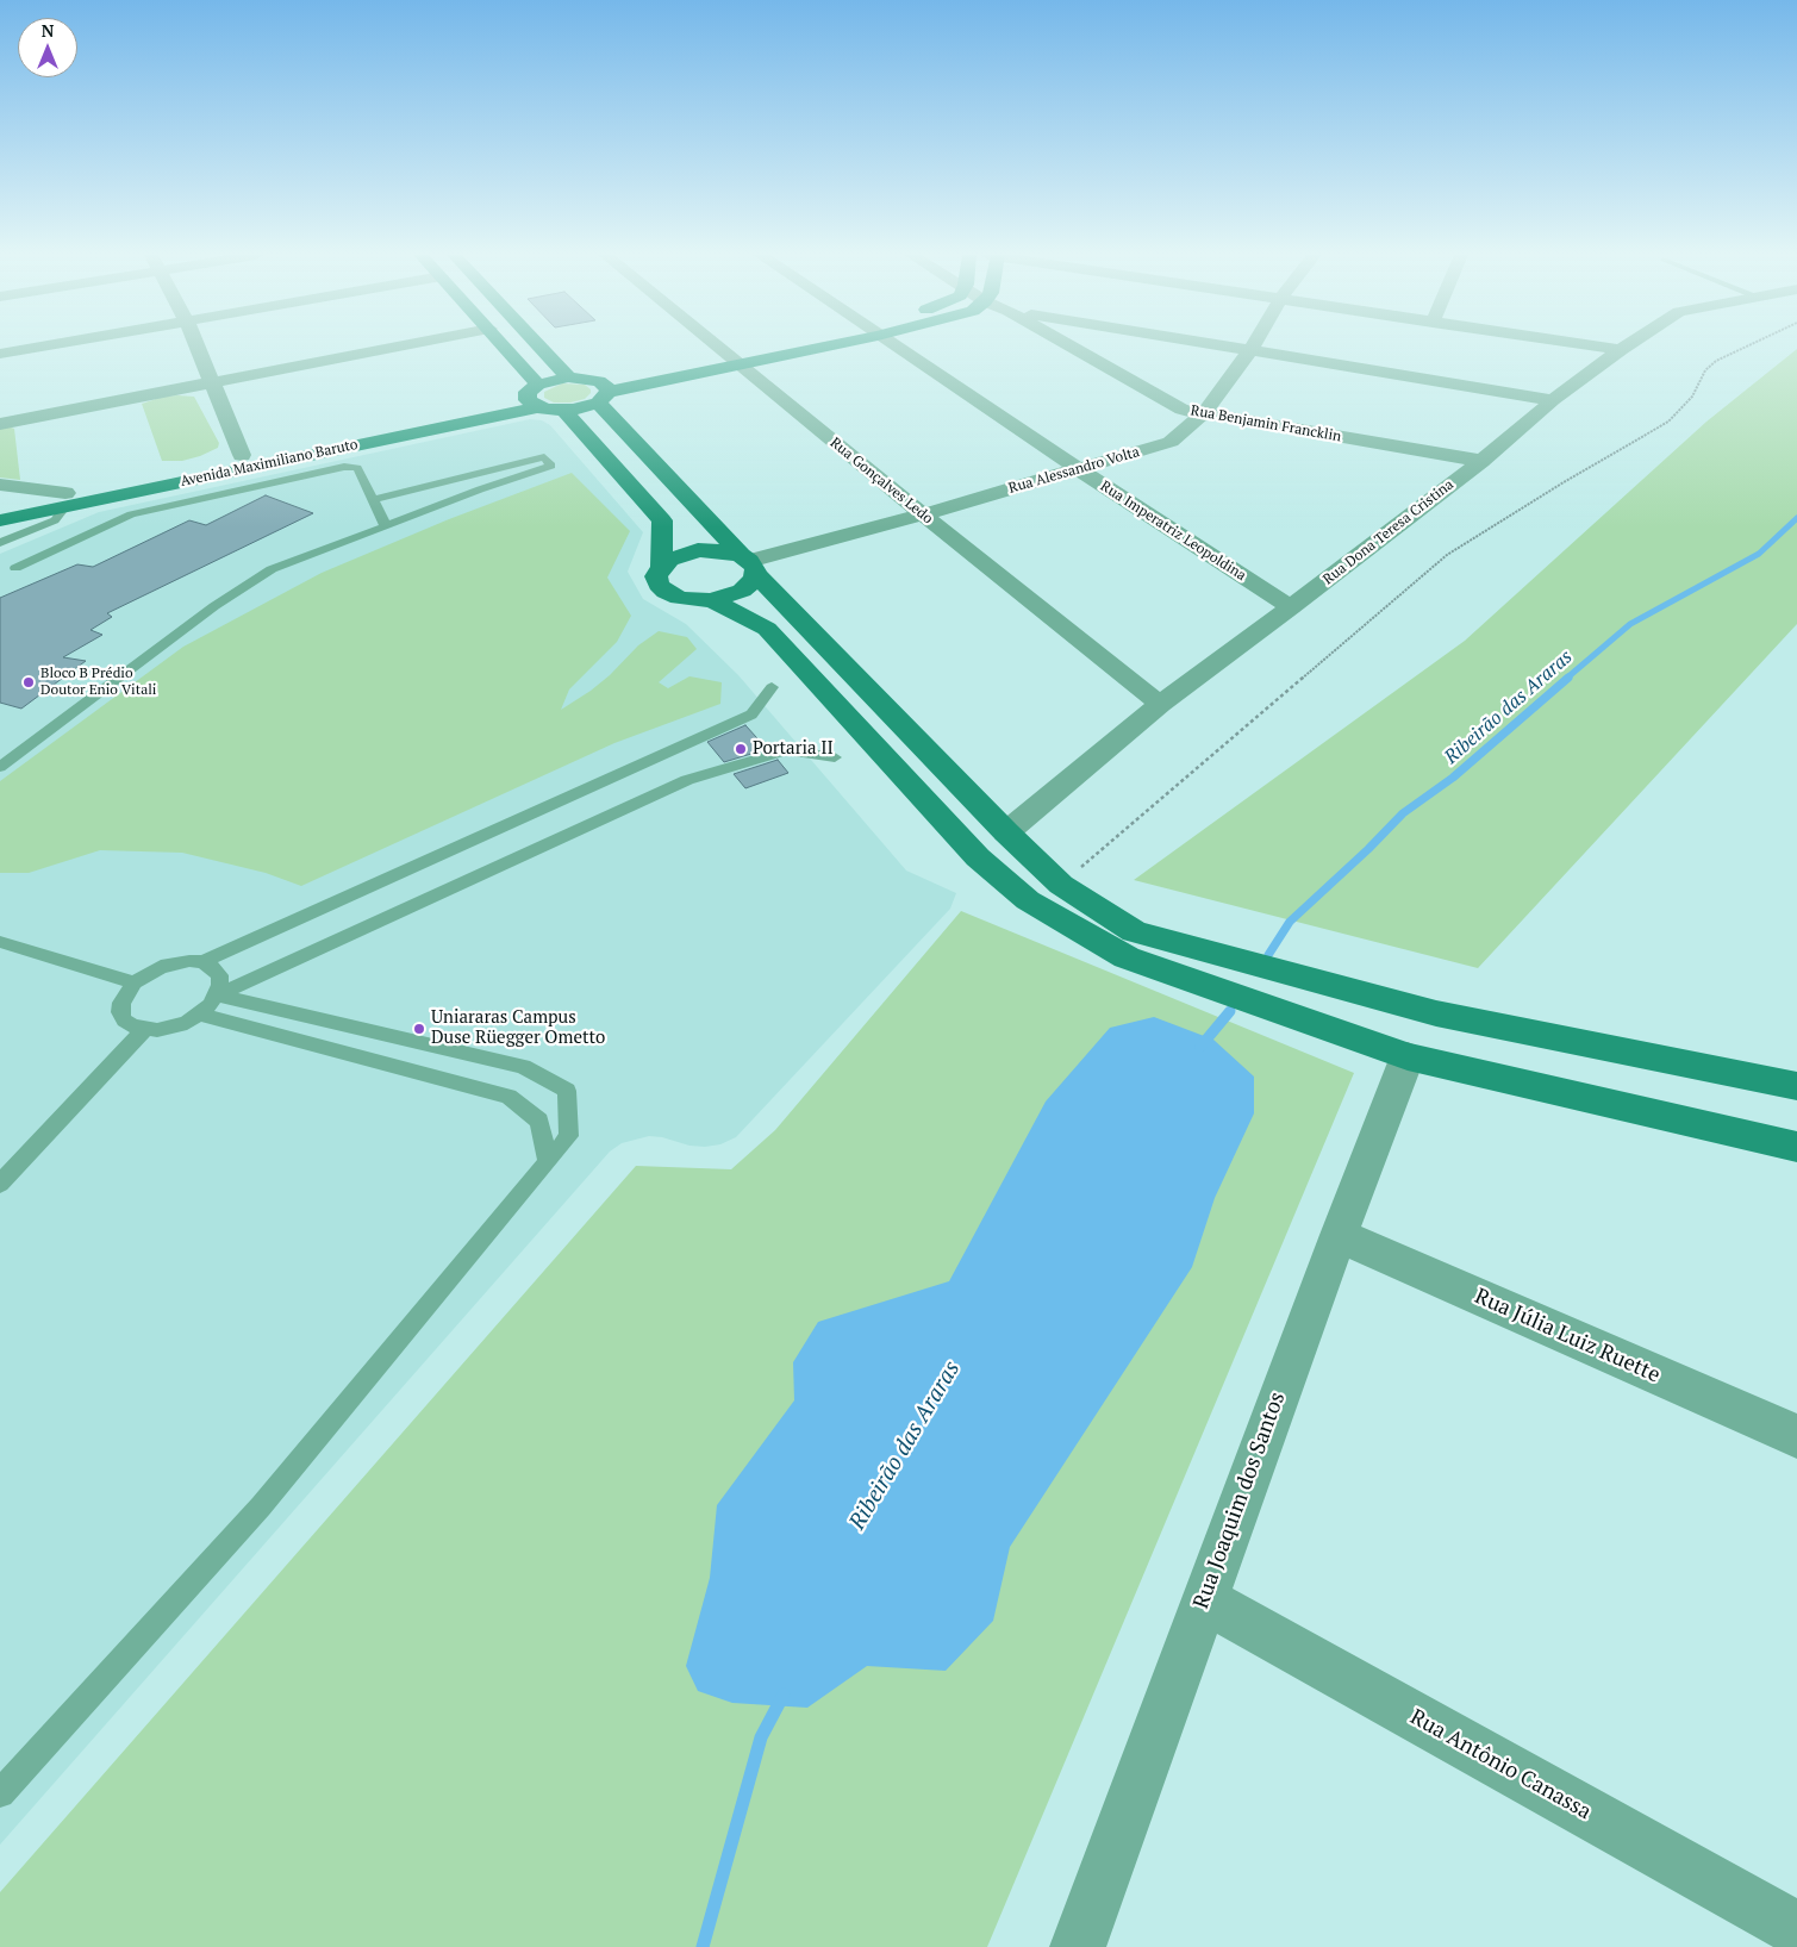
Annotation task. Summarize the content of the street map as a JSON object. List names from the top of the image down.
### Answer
{
  "streets": {
    "street": [
      "Rua Benjamin Francklin",
      "Avenida Maximiliano Baruto",
      "Rua Alessandro Volta",
      "Rua Gonçalves Ledo",
      "Rua Imperatriz Leopoldina",
      "Rua Dona Teresa Cristina",
      "Rua Júlia Luiz Ruette",
      "Rua Joaquim dos Santos",
      "Rua Antônio Canassa"
    ]
  },
  "crossings": [
    ["Rua Benjamin Francklin", "Rua Alessandro Volta"],
    ["Rua Benjamin Francklin", "Rua Dona Teresa Cristina"],
    ["Rua Alessandro Volta", "Rua Gonçalves Ledo"],
    ["Rua Alessandro Volta", "Rua Imperatriz Leopoldina"],
    ["Rua Gonçalves Ledo", "Rua Dona Teresa Cristina"],
    ["Rua Imperatriz Leopoldina", "Rua Dona Teresa Cristina"],
    ["Rua Júlia Luiz Ruette", "Rua Joaquim dos Santos"],
    ["Rua Joaquim dos Santos", "Rua Antônio Canassa"]
  ],
  "water": ["Ribeirão das Araras"],
  "places": ["Bloco B Prédio Doutor Enio Vitali", "Portaria II", "Uniararas Campus Duse Rüegger Ometto"],
  "north": "top"
}
